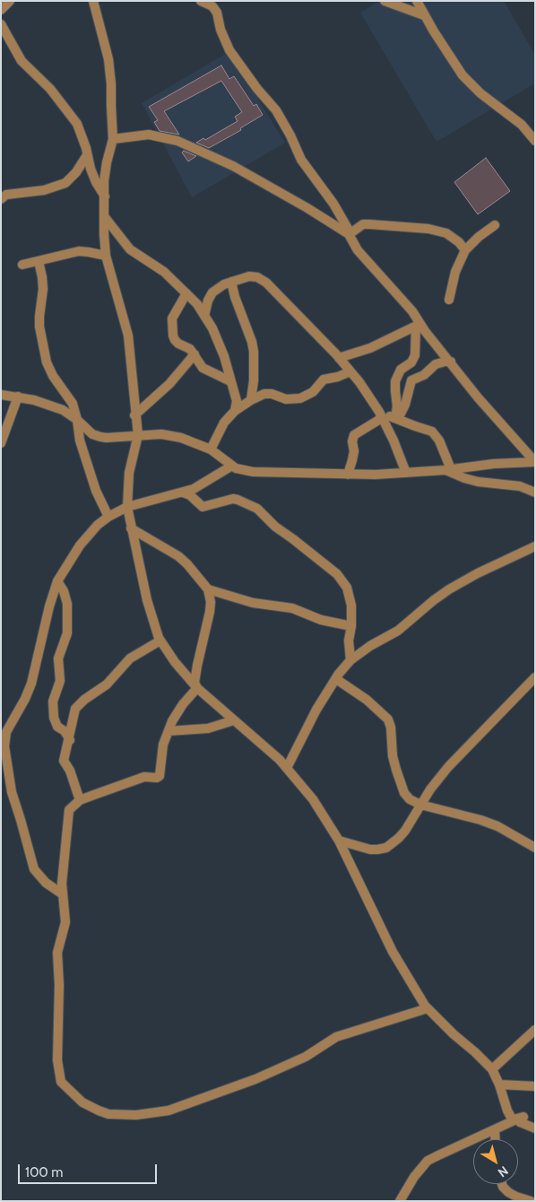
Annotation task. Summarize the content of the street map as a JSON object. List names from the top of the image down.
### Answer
{
  "scale_bar": "100 m",
  "north": "bottom right"
}
